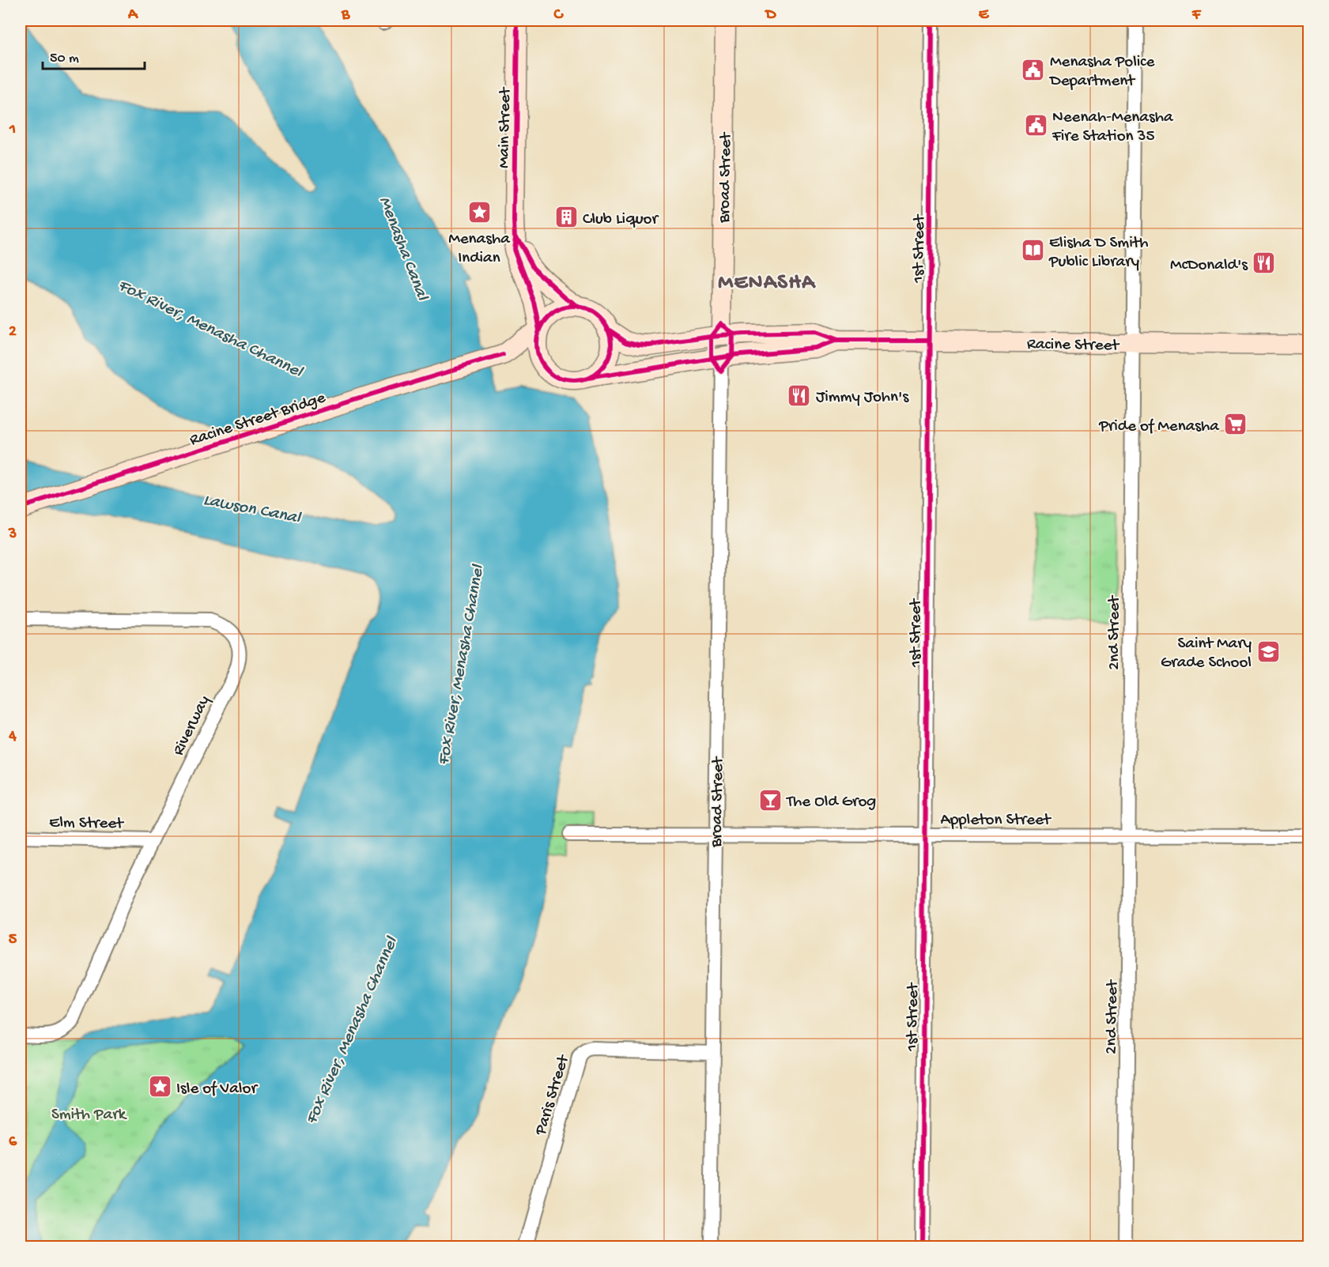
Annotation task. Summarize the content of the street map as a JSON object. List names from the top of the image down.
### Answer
{
  "streets": {
    "main road": [
      "Main Street",
      "Broad Street",
      "Racine Street",
      "Racine Street Bridge"
    ],
    "street": [
      "1st Street",
      "2nd Street",
      "Riverway",
      "Appleton Street",
      "Elm Street",
      "Paris Street"
    ]
  },
  "crossings": [
    ["Main Street", "Racine Street"],
    ["Broad Street", "Racine Street"],
    ["Broad Street", "Appleton Street"],
    ["Broad Street", "Paris Street"],
    ["1st Street", "Racine Street"],
    ["1st Street", "Appleton Street"],
    ["Racine Street", "2nd Street"],
    ["2nd Street", "Appleton Street"],
    ["Riverway", "Elm Street"]
  ],
  "districts": ["MENASHA"],
  "water": ["Menasha Canal", "Fox River, Menasha Channel", "Lawson Canal"],
  "parks": ["Smith Park"],
  "places": {
    "public building": ["Menasha Police Department", "Neenah-Menasha Fire Station 35"],
    "place": ["Menasha Indian", "Isle of Valor"],
    "building": ["Club Liquor"],
    "library": ["Elisha D Smith Public Library"],
    "restaurant": ["McDonald's", "Jimmy John's"],
    "supermarket": ["Pride of Menasha"],
    "school or university": ["Saint Mary Grade School"],
    "bar": ["The Old Grog"]
  },
  "scale_bar": "50 m",
  "grid": {
    "columns": [
      "A",
      "B",
      "C",
      "D",
      "E",
      "F"
    ],
    "rows": [
      "1",
      "2",
      "3",
      "4",
      "5",
      "6"
    ]
  }
}
